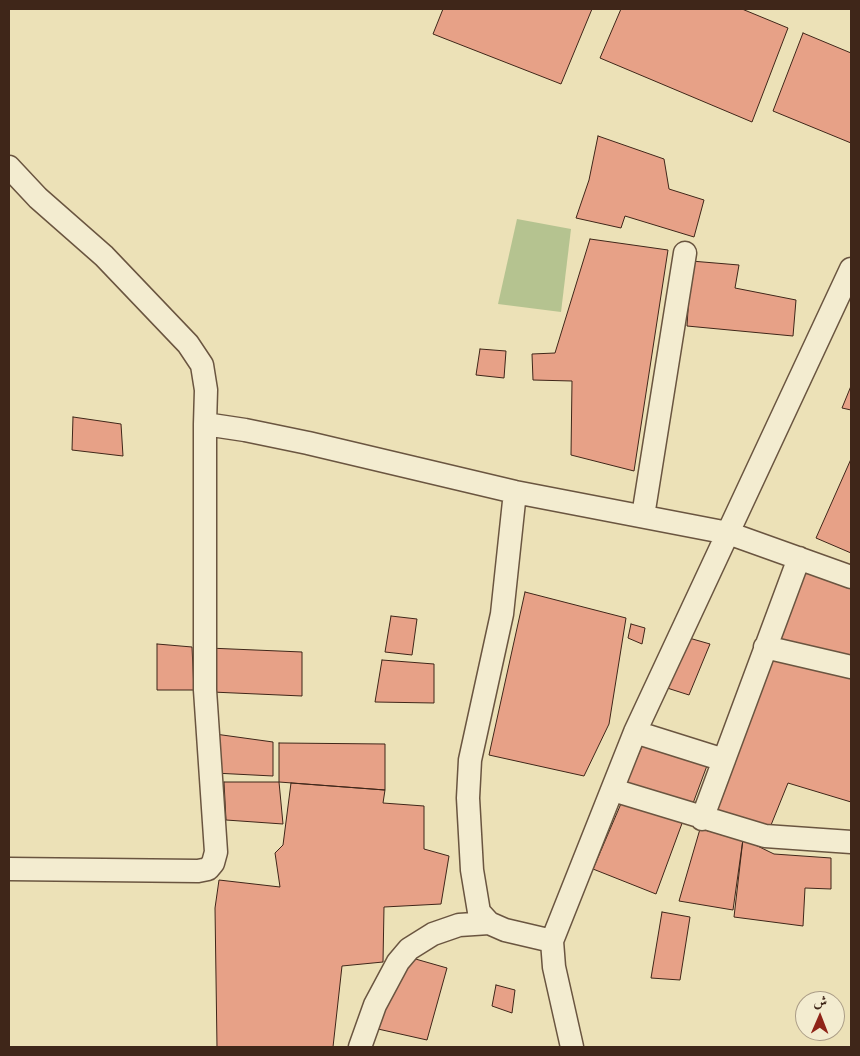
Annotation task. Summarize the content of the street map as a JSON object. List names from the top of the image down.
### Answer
{
  "north": "top"
}
